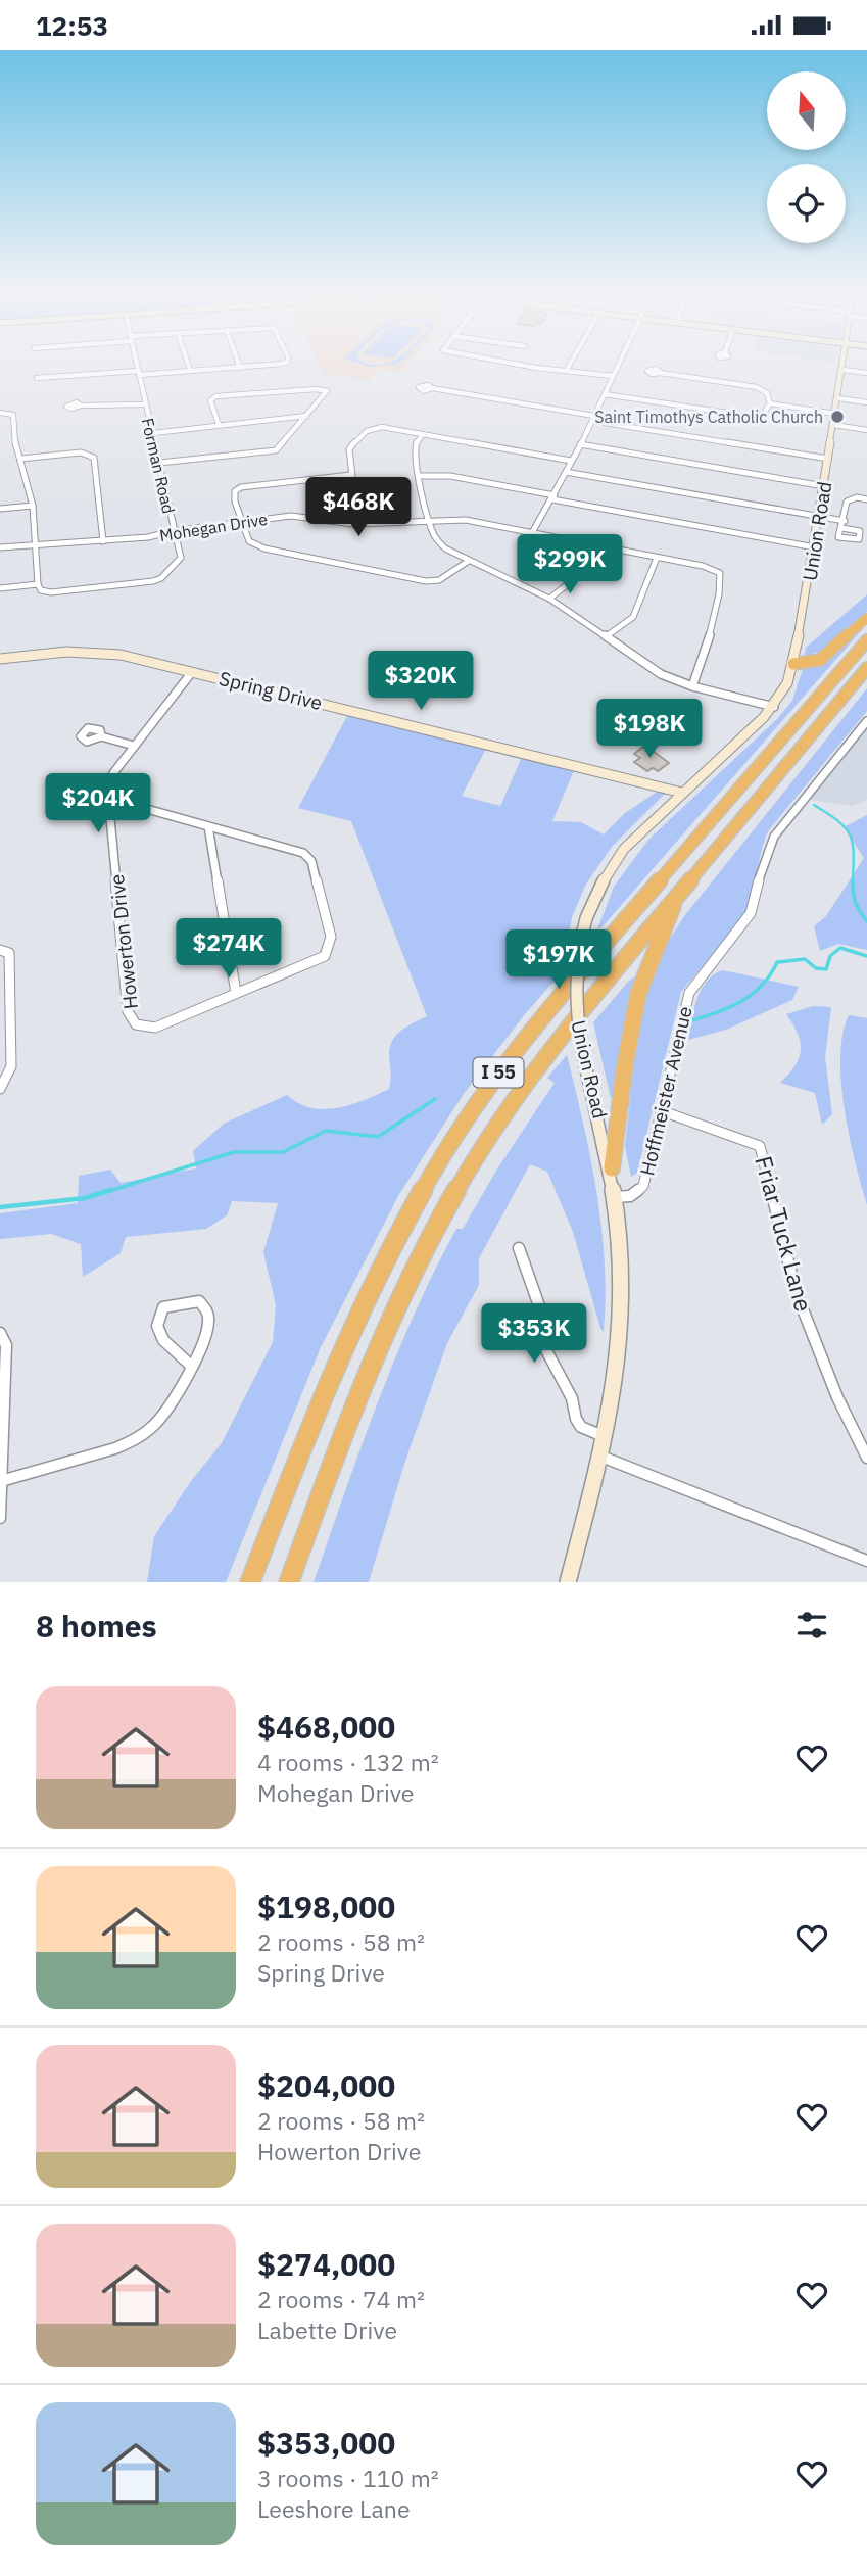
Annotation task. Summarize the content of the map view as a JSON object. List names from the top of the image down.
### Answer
{
  "streets": {
    "highway": ["I 55"],
    "main road": ["Union Road", "Spring Drive"],
    "street": [
      "Forman Road",
      "Mohegan Drive",
      "Howerton Drive",
      "Hoffmeister Avenue",
      "Friar Tuck Lane"
    ]
  },
  "crossings": [
    ["Forman Road", "Mohegan Drive"],
    ["Union Road", "Spring Drive"],
    ["Union Road", "Hoffmeister Avenue"],
    ["Spring Drive", "Howerton Drive"],
    ["Hoffmeister Avenue", "Friar Tuck Lane"]
  ],
  "places": ["Saint Timothys Catholic Church"],
  "north": "top",
  "page": {
    "status": "12:53",
    "price": [
      "$468K",
      "$299K",
      "$320K",
      "$198K",
      "$204K",
      "$274K",
      "$197K",
      "$353K"
    ],
    "heading": "8 homes",
    "list": [
      {
        "name": "$468,000",
        "note": "4 rooms · 132 m² · Mohegan Drive"
      },
      {
        "name": "$198,000",
        "note": "2 rooms · 58 m² · Spring Drive"
      },
      {
        "name": "$204,000",
        "note": "2 rooms · 58 m² · Howerton Drive"
      },
      {
        "name": "$274,000",
        "note": "2 rooms · 74 m² · Labette Drive"
      },
      {
        "name": "$353,000",
        "note": "3 rooms · 110 m² · Leeshore Lane"
      }
    ]
  }
}
